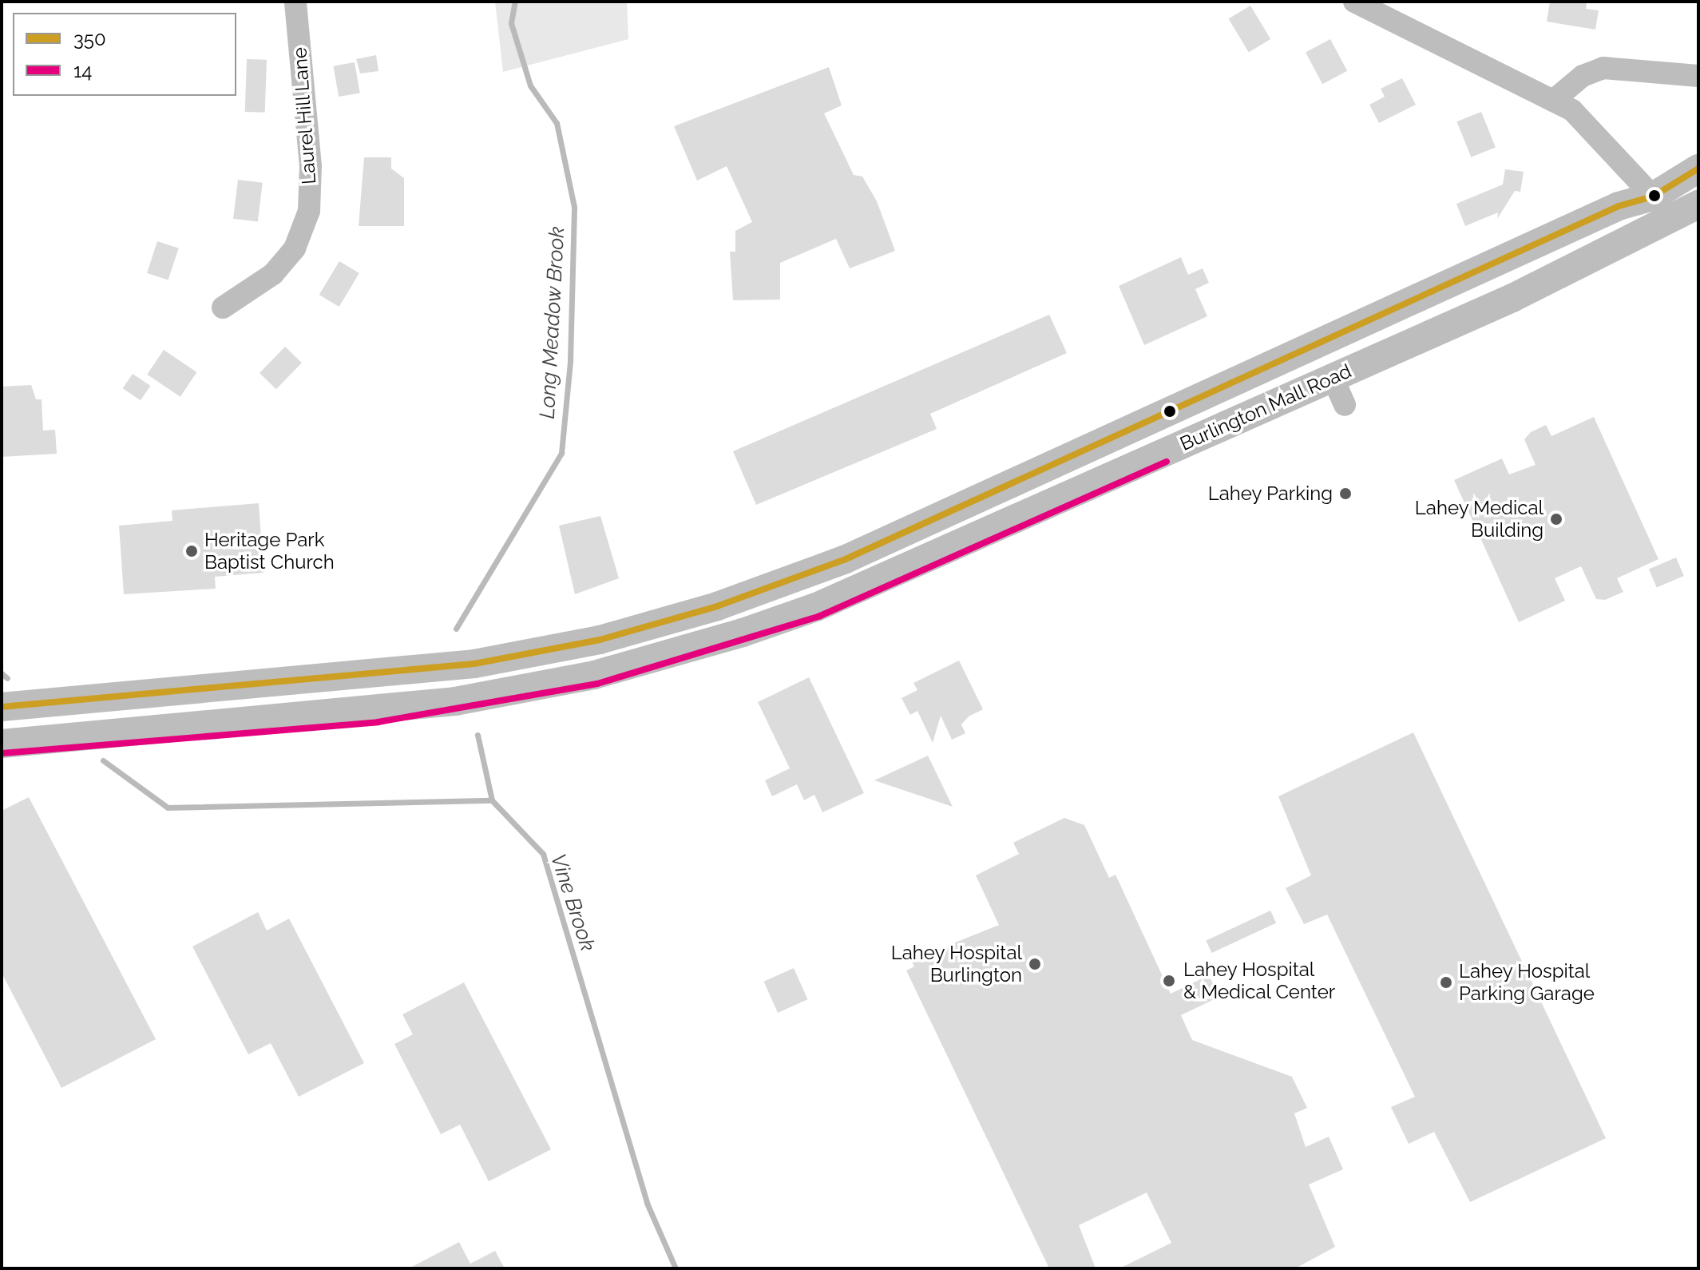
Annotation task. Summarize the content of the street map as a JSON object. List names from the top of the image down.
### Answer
{
  "streets": {
    "main road": ["Burlington Mall Road"],
    "street": ["Laurel Hill Lane"]
  },
  "water": ["Long Meadow Brook", "Vine Brook"],
  "places": [
    "Lahey Parking",
    "Lahey Medical Building",
    "Heritage Park Baptist Church",
    "Lahey Hospital Burlington",
    "Lahey Hospital & Medical Center",
    "Lahey Hospital Parking Garage"
  ],
  "lines": ["transit line 350", "transit line 14"],
  "legend": ["350", "14"]
}
